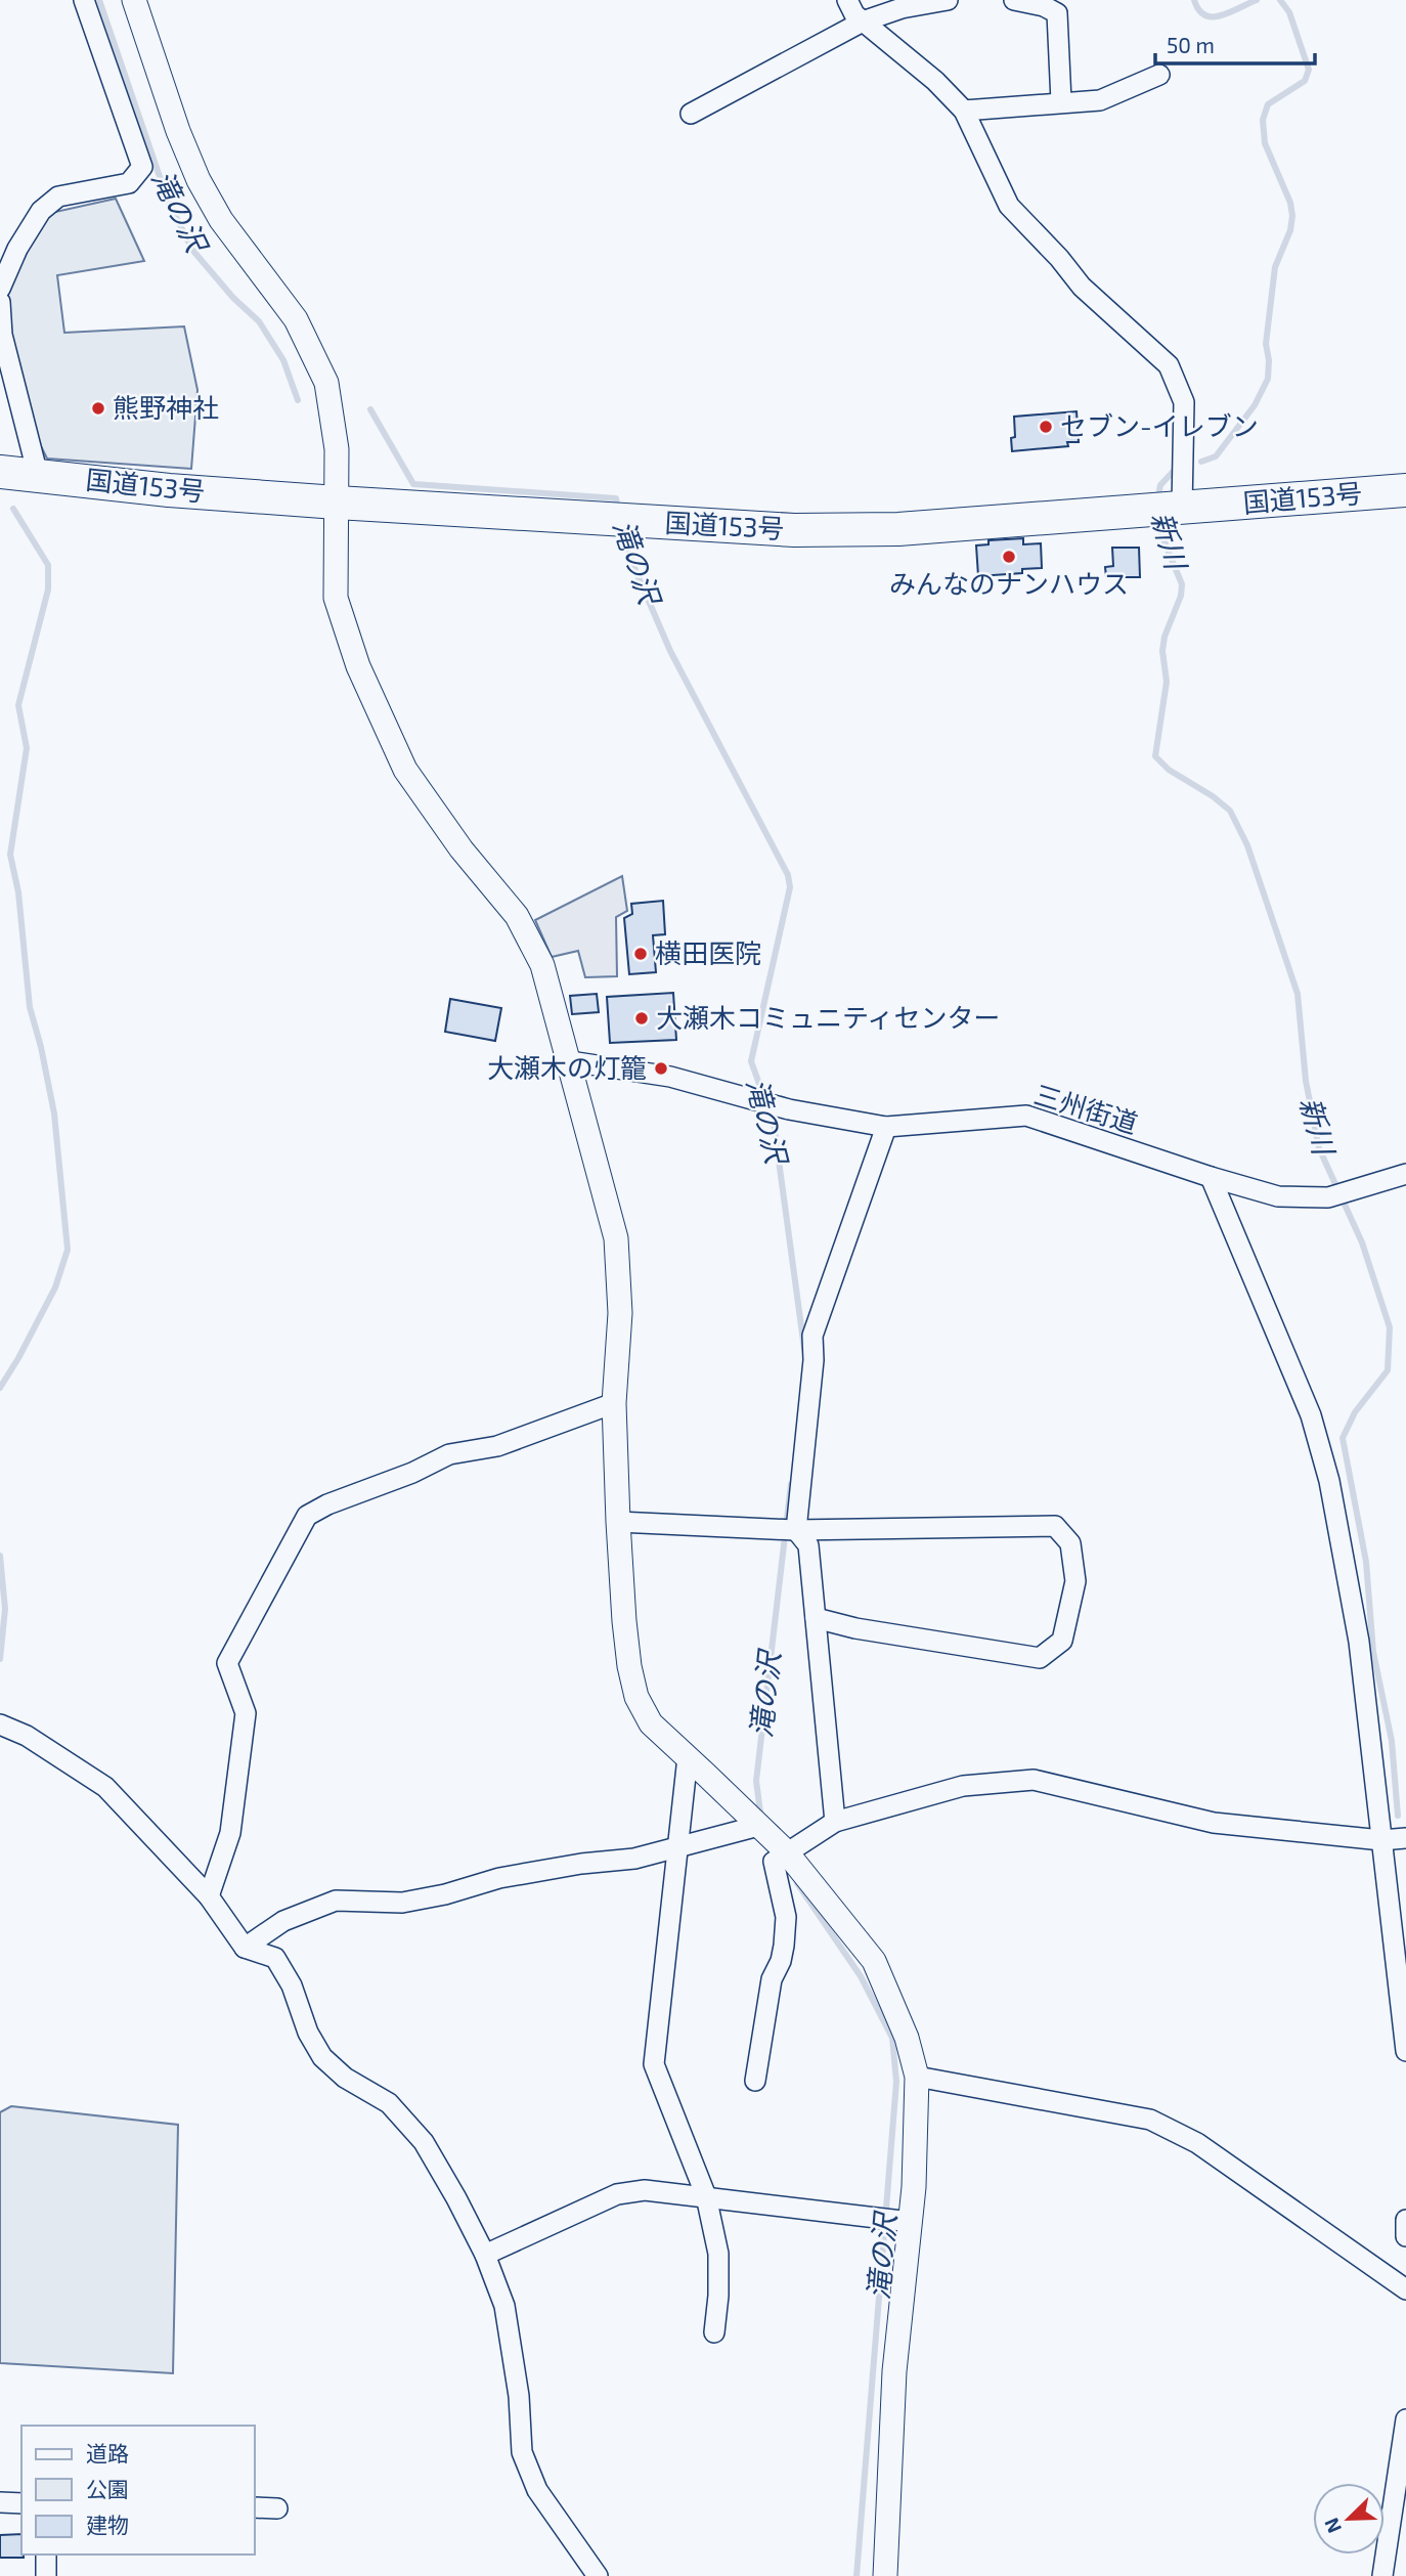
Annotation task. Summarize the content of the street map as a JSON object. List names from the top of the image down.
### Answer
{
  "streets": {
    "highway": ["国道153号"],
    "street": ["三州街道"]
  },
  "water": ["滝の沢", "新川"],
  "places": [
    "熊野神社",
    "セブン-イレブン",
    "みんなのナンハウス",
    "横田医院",
    "大瀬木コミュニティセンター",
    "大瀬木の灯籠"
  ],
  "legend": ["道路", "公園", "建物"],
  "scale_bar": "50 m",
  "north": "bottom left"
}
